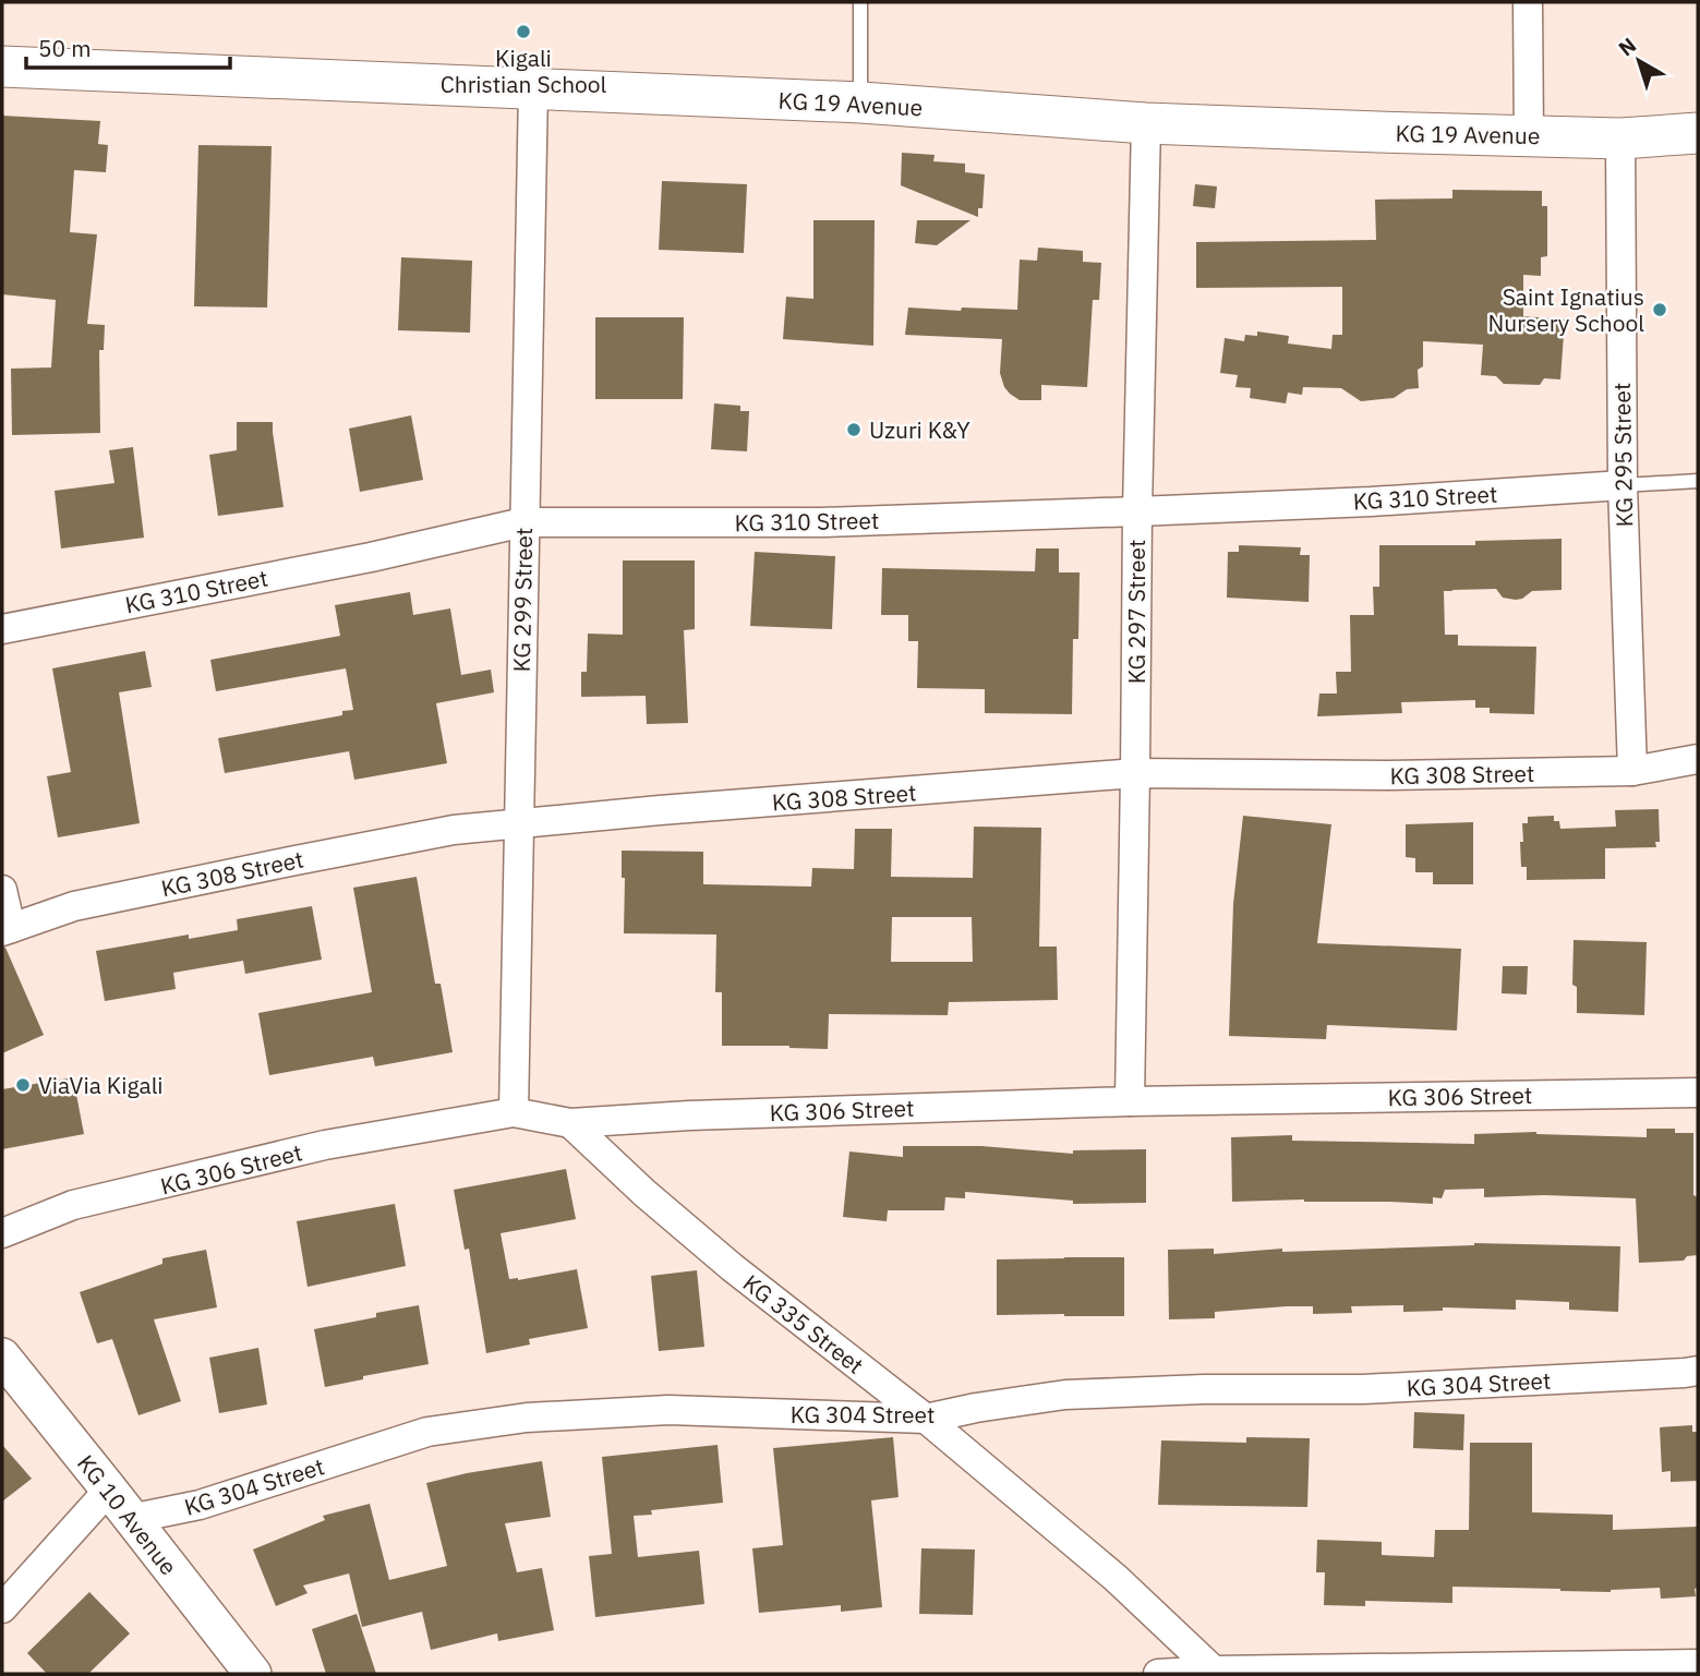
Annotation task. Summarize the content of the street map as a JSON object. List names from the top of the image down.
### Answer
{
  "streets": {
    "main road": ["KG 19 Avenue"],
    "street": [
      "KG 295 Street",
      "KG 310 Street",
      "KG 299 Street",
      "KG 297 Street",
      "KG 308 Street",
      "KG 306 Street",
      "KG 335 Street",
      "KG 304 Street",
      "KG 10 Avenue"
    ]
  },
  "crossings": [
    ["KG 19 Avenue", "KG 295 Street"],
    ["KG 19 Avenue", "KG 299 Street"],
    ["KG 19 Avenue", "KG 297 Street"],
    ["KG 295 Street", "KG 310 Street"],
    ["KG 295 Street", "KG 308 Street"],
    ["KG 310 Street", "KG 299 Street"],
    ["KG 310 Street", "KG 297 Street"],
    ["KG 299 Street", "KG 308 Street"],
    ["KG 299 Street", "KG 306 Street"],
    ["KG 297 Street", "KG 308 Street"],
    ["KG 297 Street", "KG 306 Street"],
    ["KG 306 Street", "KG 335 Street"],
    ["KG 335 Street", "KG 304 Street"],
    ["KG 304 Street", "KG 10 Avenue"]
  ],
  "places": [
    "Kigali Christian School",
    "Saint Ignatius Nursery School",
    "Uzuri K&Y",
    "ViaVia Kigali"
  ],
  "scale_bar": "50 m",
  "north": "top left"
}
